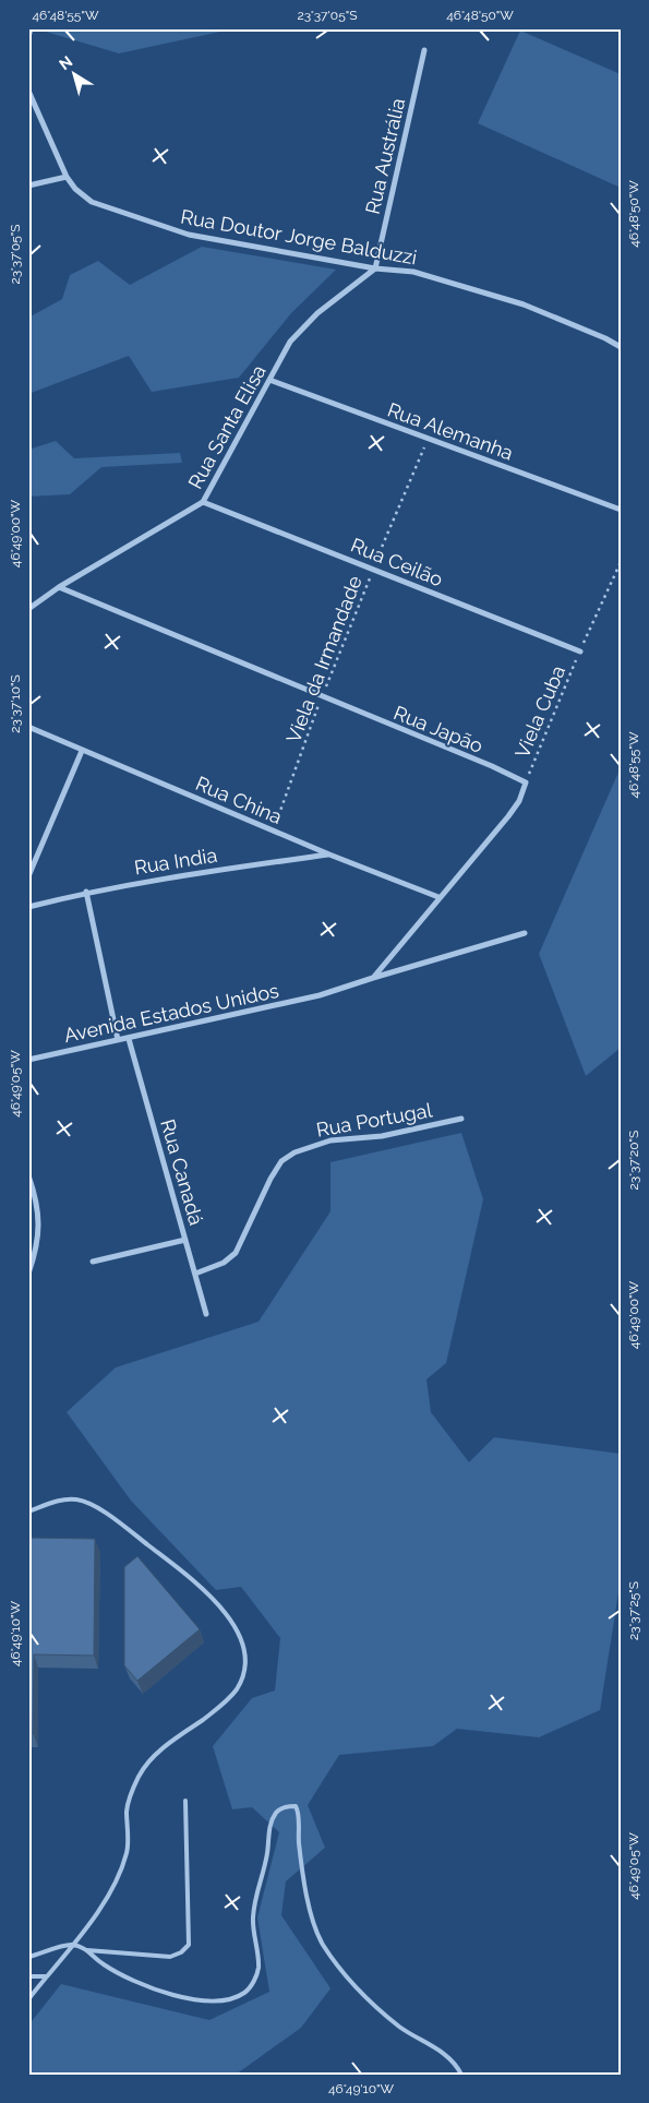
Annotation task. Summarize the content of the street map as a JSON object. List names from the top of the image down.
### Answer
{
  "streets": {
    "street": [
      "Rua Austrália",
      "Rua Doutor Jorge Balduzzi",
      "Rua Santa Elisa",
      "Rua Alemanha",
      "Rua Ceilão",
      "Rua Japão",
      "Rua China",
      "Rua India",
      "Avenida Estados Unidos",
      "Rua Portugal",
      "Rua Canadá"
    ],
    "path": ["Viela da Irmandade", "Viela Cuba"]
  },
  "crossings": [
    ["Rua Austrália", "Rua Doutor Jorge Balduzzi"],
    ["Rua Austrália", "Rua Santa Elisa"],
    ["Rua Doutor Jorge Balduzzi", "Rua Santa Elisa"],
    ["Rua Santa Elisa", "Rua Alemanha"],
    ["Rua Santa Elisa", "Rua Ceilão"],
    ["Rua Santa Elisa", "Rua Japão"],
    ["Rua Alemanha", "Viela da Irmandade"],
    ["Rua Ceilão", "Viela da Irmandade"],
    ["Rua Ceilão", "Viela Cuba"],
    ["Viela da Irmandade", "Rua Japão"],
    ["Viela da Irmandade", "Rua China"],
    ["Viela Cuba", "Rua Japão"],
    ["Rua China", "Rua India"],
    ["Avenida Estados Unidos", "Rua Canadá"],
    ["Rua Portugal", "Rua Canadá"]
  ],
  "north": "top left",
  "coordinates": [
    "46°48'55\"W",
    "23°37'05\"S",
    "46°48'50\"W",
    "46°49'00\"W",
    "23°37'10\"S",
    "46°49'05\"W",
    "23°37'20\"S",
    "23°37'25\"S",
    "46°49'10\"W"
  ]
}
